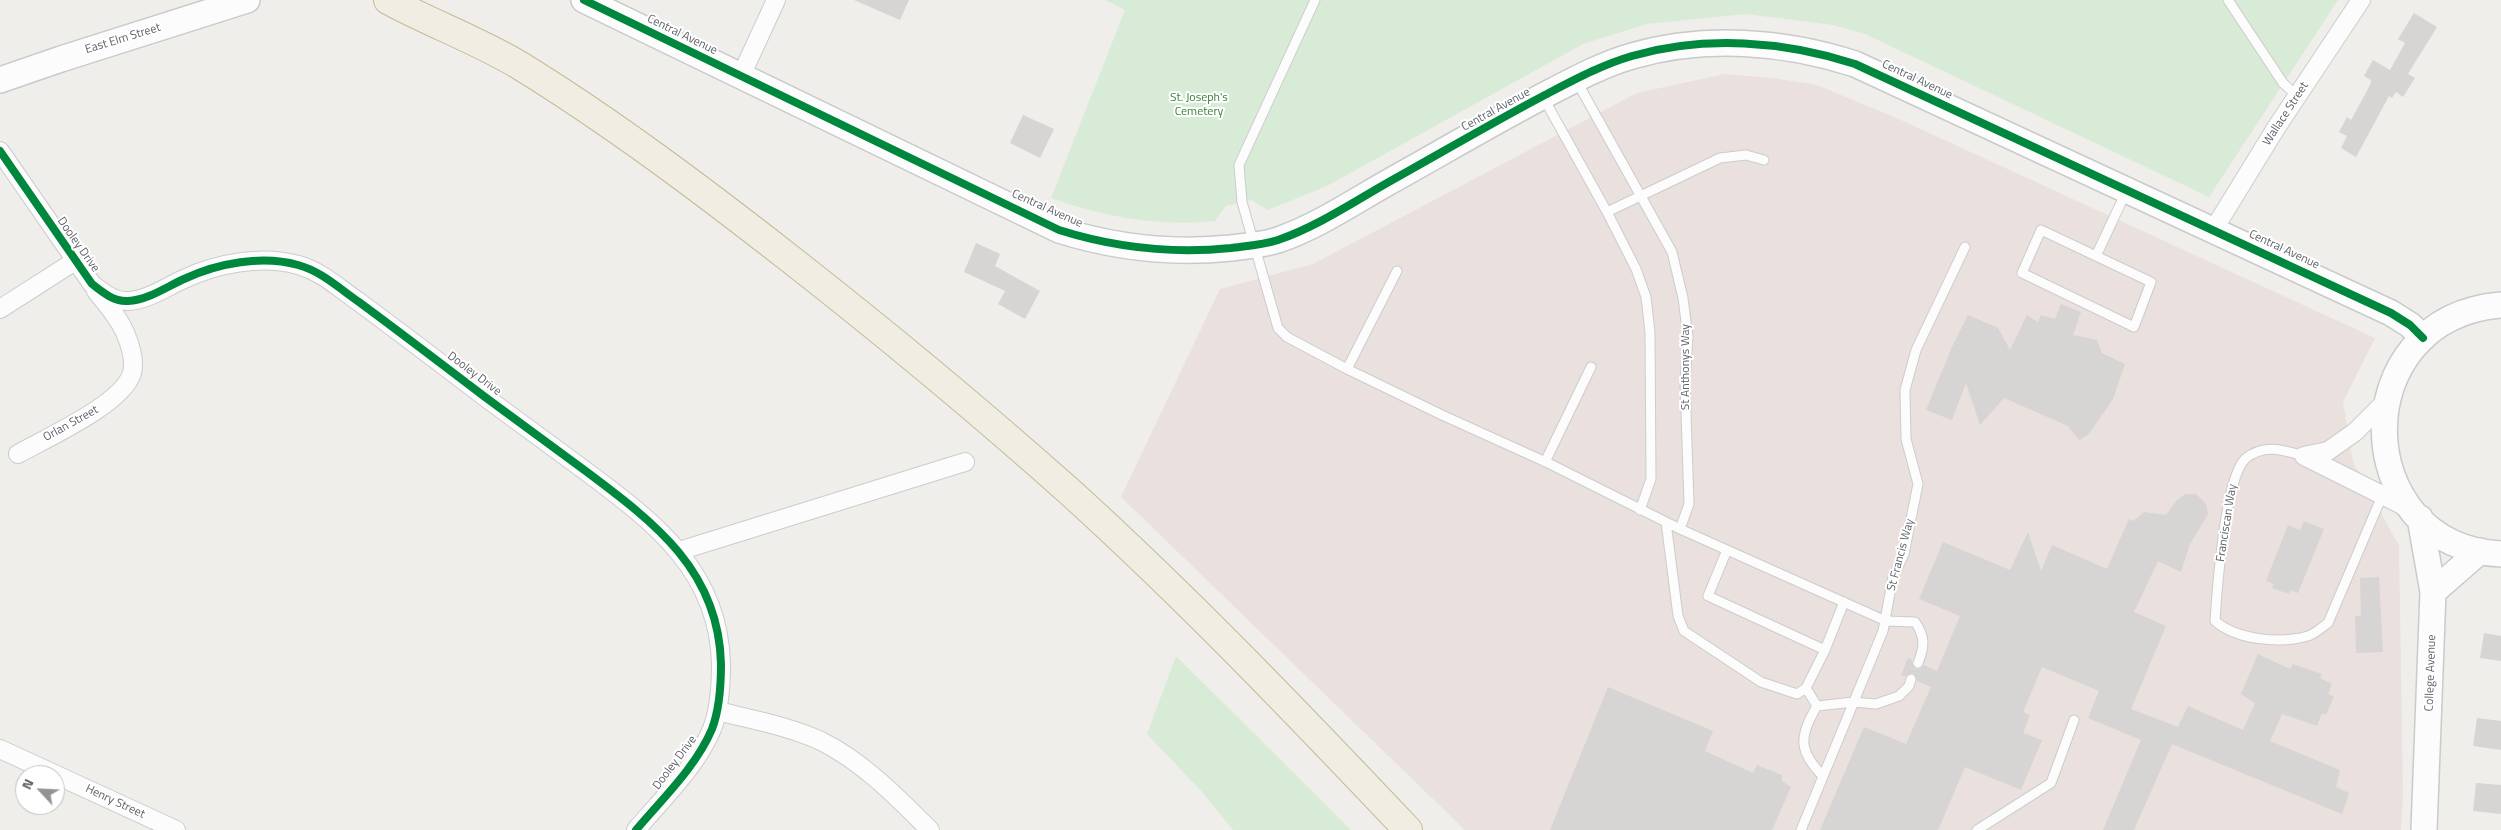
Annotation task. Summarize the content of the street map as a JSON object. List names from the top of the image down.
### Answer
{
  "streets": {
    "street": [
      "Central Avenue",
      "East Elm Street",
      "Wallace Street",
      "Dooley Drive",
      "Orlan Street",
      "Franciscan Way",
      "College Avenue",
      "Henry Street"
    ],
    "lane": ["St Anthonys Way", "St Francis Way"]
  },
  "crossings": [
    ["Central Avenue", "Wallace Street"],
    ["Central Avenue", "St Anthonys Way"],
    ["Dooley Drive", "Orlan Street"],
    ["Franciscan Way", "College Avenue"]
  ],
  "parks": ["St. Joseph's Cemetery"],
  "north": "top left"
}
